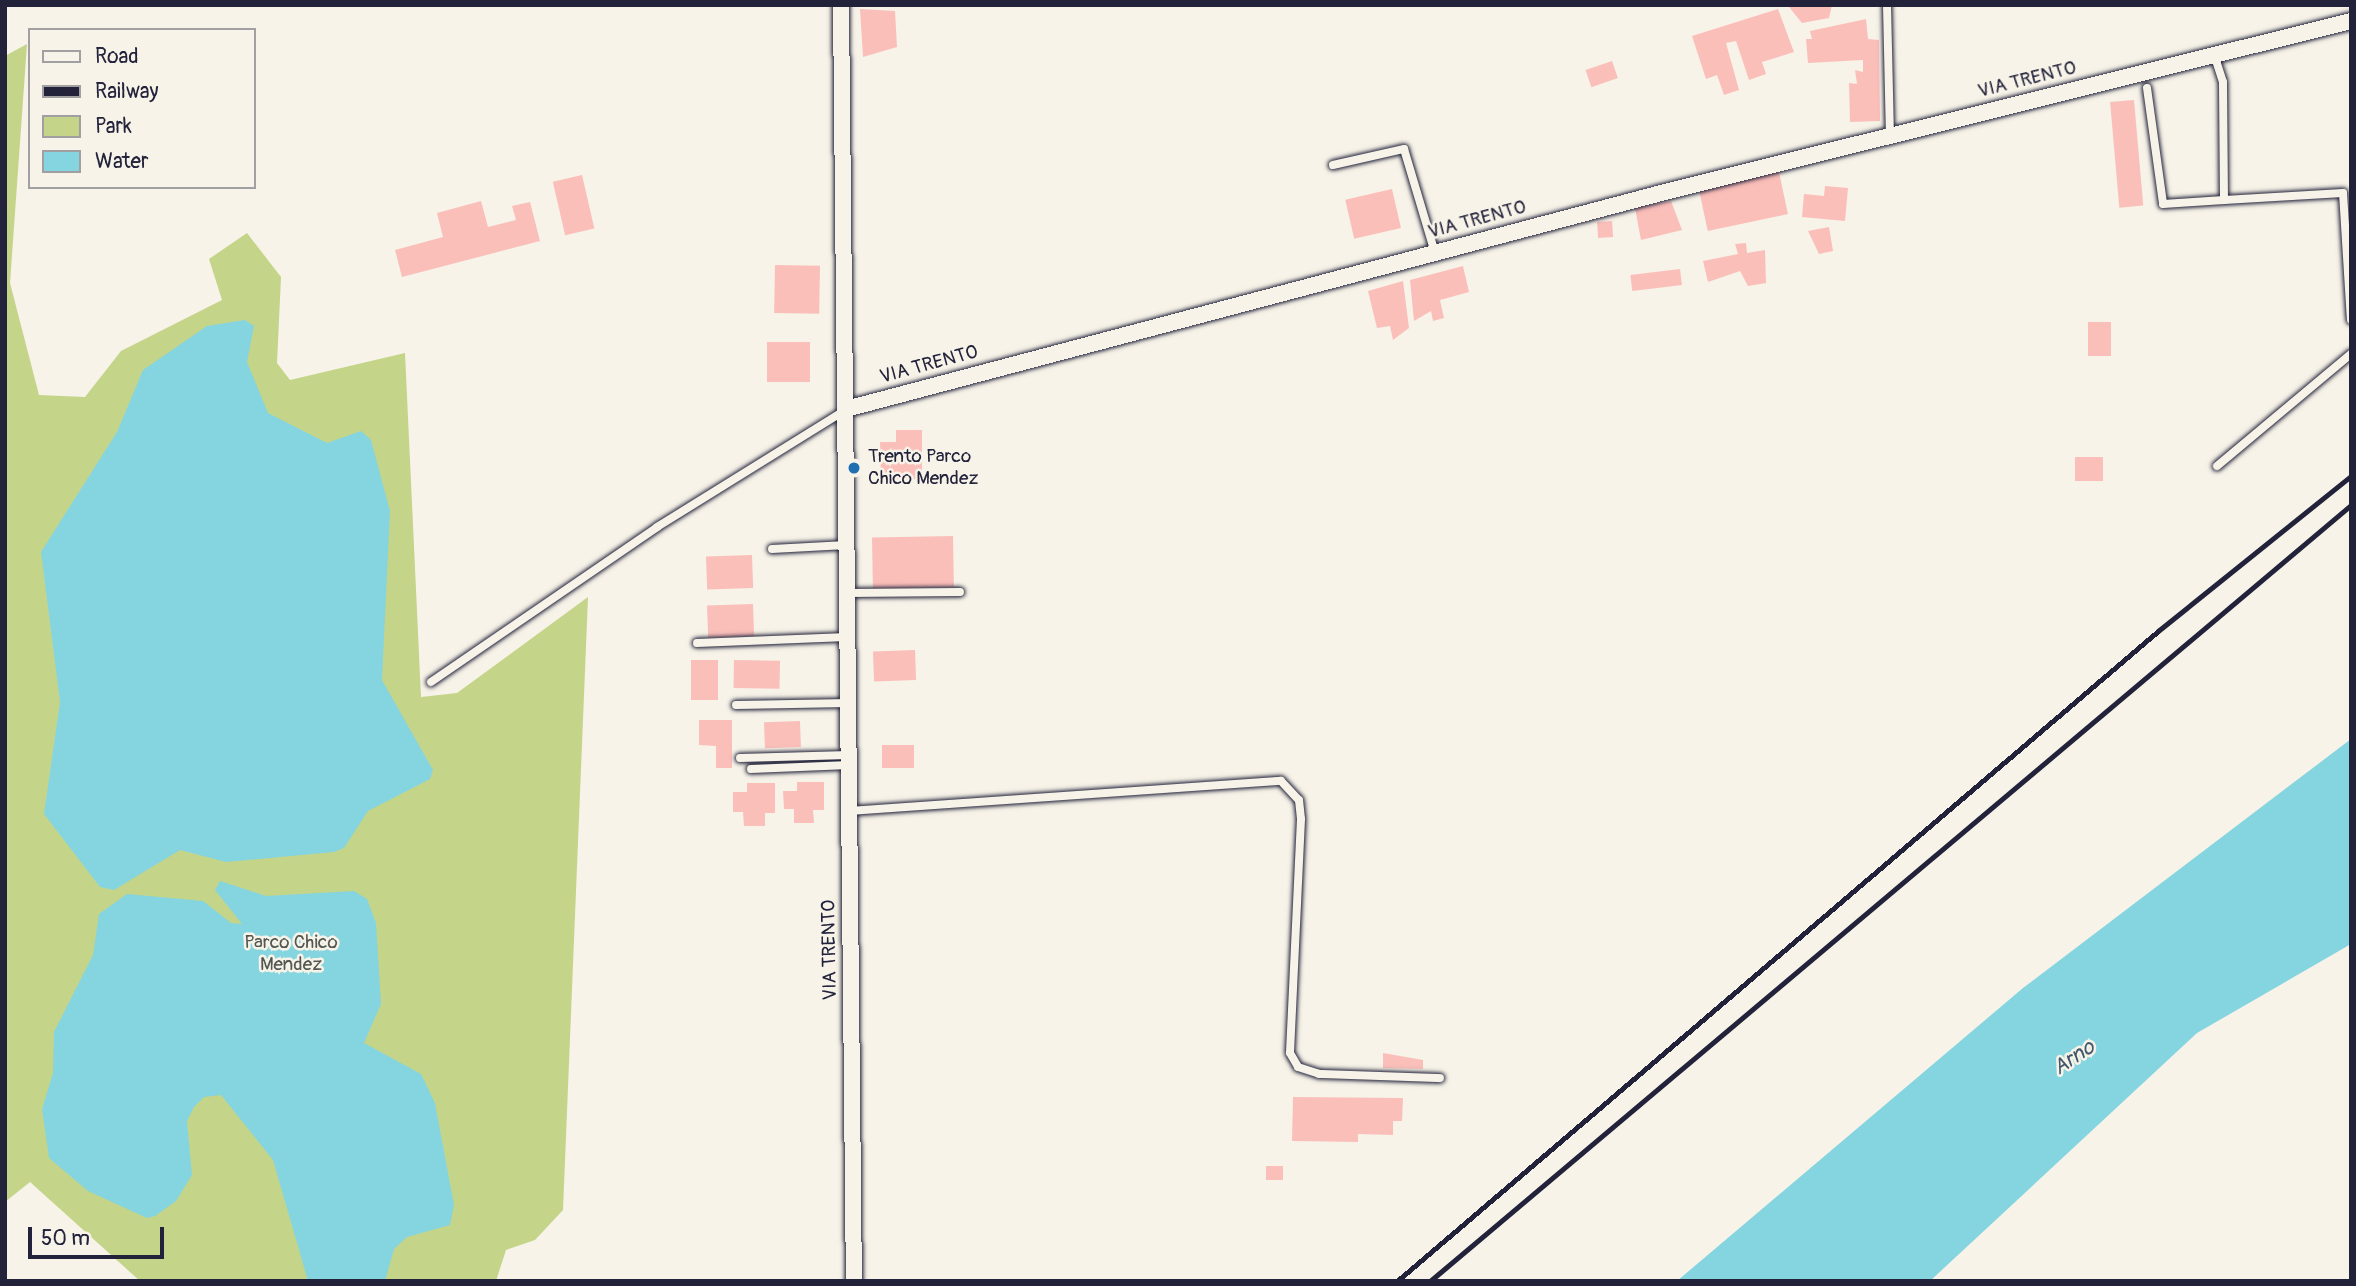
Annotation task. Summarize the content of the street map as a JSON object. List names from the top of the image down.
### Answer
{
  "streets": {
    "street": ["VIA TRENTO"]
  },
  "water": ["Arno"],
  "parks": ["Parco Chico Mendez"],
  "places": ["Trento Parco Chico Mendez"],
  "legend": [
    "Road",
    "Railway",
    "Park",
    "Water"
  ],
  "scale_bar": "50 m"
}
